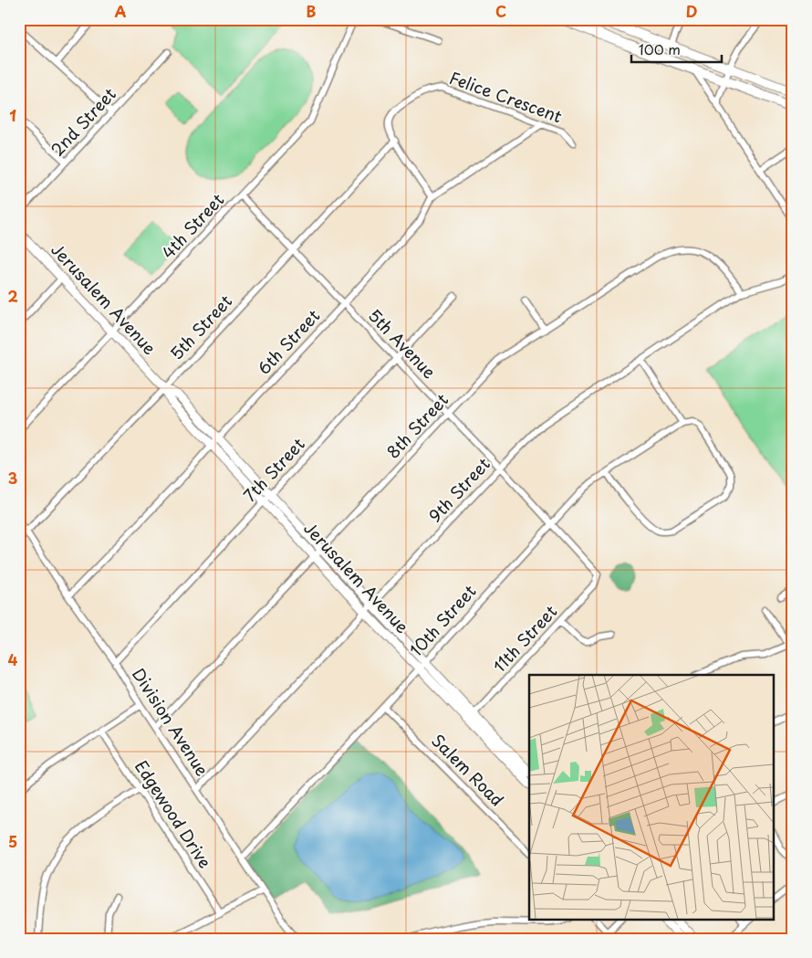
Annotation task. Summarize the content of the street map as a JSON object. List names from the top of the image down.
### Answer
{
  "streets": {
    "main road": ["Jerusalem Avenue"],
    "street": [
      "Felice Crescent",
      "2nd Street",
      "4th Street",
      "5th Street",
      "6th Street",
      "5th Avenue",
      "8th Street",
      "7th Street",
      "9th Street",
      "10th Street",
      "11th Street",
      "Division Avenue",
      "Salem Road",
      "Edgewood Drive"
    ]
  },
  "crossings": [
    ["Felice Crescent", "5th Street"],
    ["Felice Crescent", "6th Street"],
    ["4th Street", "Jerusalem Avenue"],
    ["4th Street", "5th Avenue"],
    ["Jerusalem Avenue", "5th Street"],
    ["Jerusalem Avenue", "6th Street"],
    ["Jerusalem Avenue", "8th Street"],
    ["Jerusalem Avenue", "7th Street"],
    ["Jerusalem Avenue", "9th Street"],
    ["Jerusalem Avenue", "10th Street"],
    ["Jerusalem Avenue", "11th Street"],
    ["5th Street", "5th Avenue"],
    ["5th Street", "Division Avenue"],
    ["6th Street", "5th Avenue"],
    ["6th Street", "Division Avenue"],
    ["5th Avenue", "8th Street"],
    ["5th Avenue", "7th Street"],
    ["5th Avenue", "9th Street"],
    ["5th Avenue", "10th Street"],
    ["5th Avenue", "11th Street"],
    ["8th Street", "9th Street"],
    ["8th Street", "Division Avenue"],
    ["7th Street", "Division Avenue"],
    ["9th Street", "Division Avenue"],
    ["10th Street", "Division Avenue"],
    ["10th Street", "Salem Road"]
  ],
  "scale_bar": "100 m",
  "grid": {
    "columns": [
      "A",
      "B",
      "C",
      "D"
    ],
    "rows": [
      "1",
      "2",
      "3",
      "4",
      "5"
    ]
  }
}
